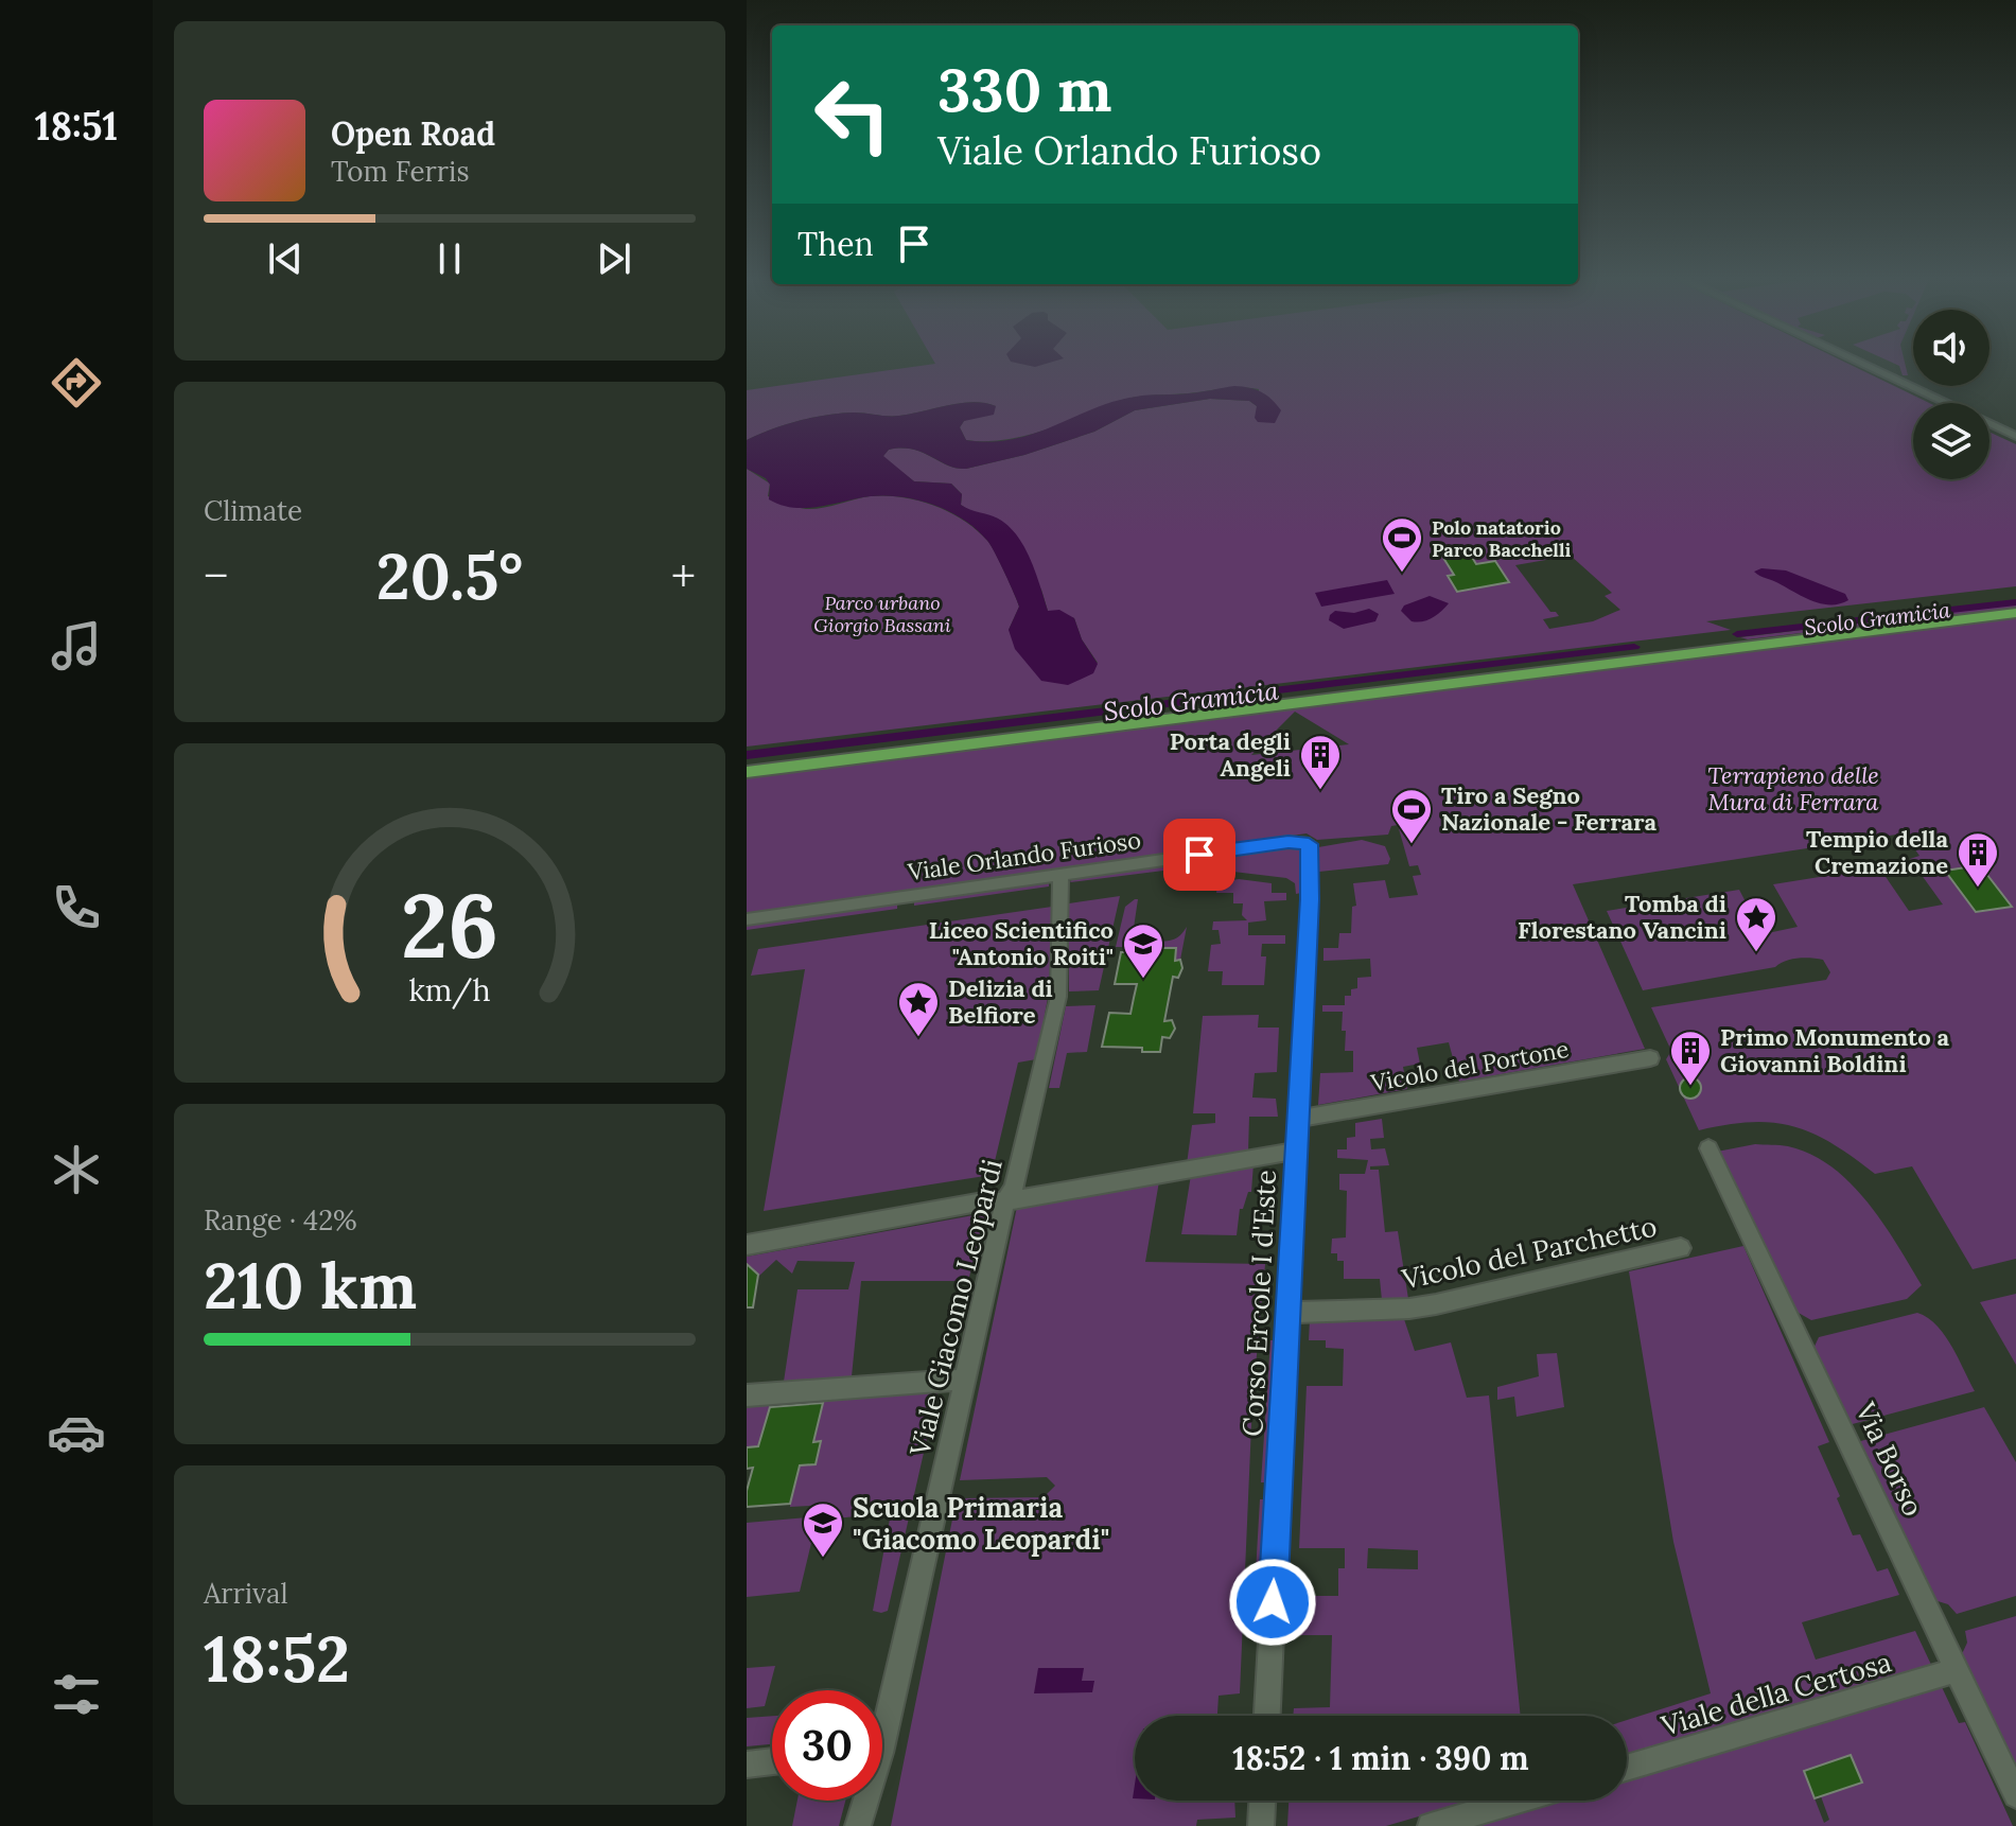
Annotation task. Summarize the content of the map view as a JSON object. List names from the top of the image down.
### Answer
{
  "streets": {
    "street": [
      "Viale Orlando Furioso",
      "Vicolo del Portone",
      "Vicolo del Parchetto",
      "Corso Ercole I d'Este",
      "Viale Giacomo Leopardi",
      "Via Borso",
      "Viale della Certosa"
    ]
  },
  "crossings": [
    ["Viale Orlando Furioso", "Corso Ercole I d'Este"],
    ["Viale Orlando Furioso", "Viale Giacomo Leopardi"],
    ["Vicolo del Portone", "Corso Ercole I d'Este"],
    ["Vicolo del Parchetto", "Corso Ercole I d'Este"],
    ["Via Borso", "Viale della Certosa"]
  ],
  "water": ["Scolo Gramicia"],
  "parks": ["Parco urbano Giorgio Bassani", "Terrapieno delle Mura di Ferrara"],
  "places": {
    "sports": ["Polo natatorio Parco Bacchelli", "Tiro a Segno Nazionale - Ferrara"],
    "building": ["Porta degli Angeli", "Tempio della Cremazione", "Primo Monumento a Giovanni Boldini"],
    "place": ["Tomba di Florestano Vancini", "Delizia di Belfiore"],
    "school or university": ["Liceo Scientifico \"Antonio Roiti\"", "Scuola Primaria \"Giacomo Leopardi\""]
  },
  "page": {
    "tabs": "18:51",
    "turn": ["330 m", "Viale Orlando Furioso"],
    "song": ["Open Road", "Tom Ferris"],
    "then": "Then",
    "tile": [
      "Climate",
      ["Range · 42%", "210 km"],
      ["Arrival", "18:52"]
    ],
    "heat": ["−", "20.5°", "+"],
    "limit": "30",
    "trip": "18:52 · 1 min · 390 m",
    "gauge": ["26", "km/h"]
  }
}
